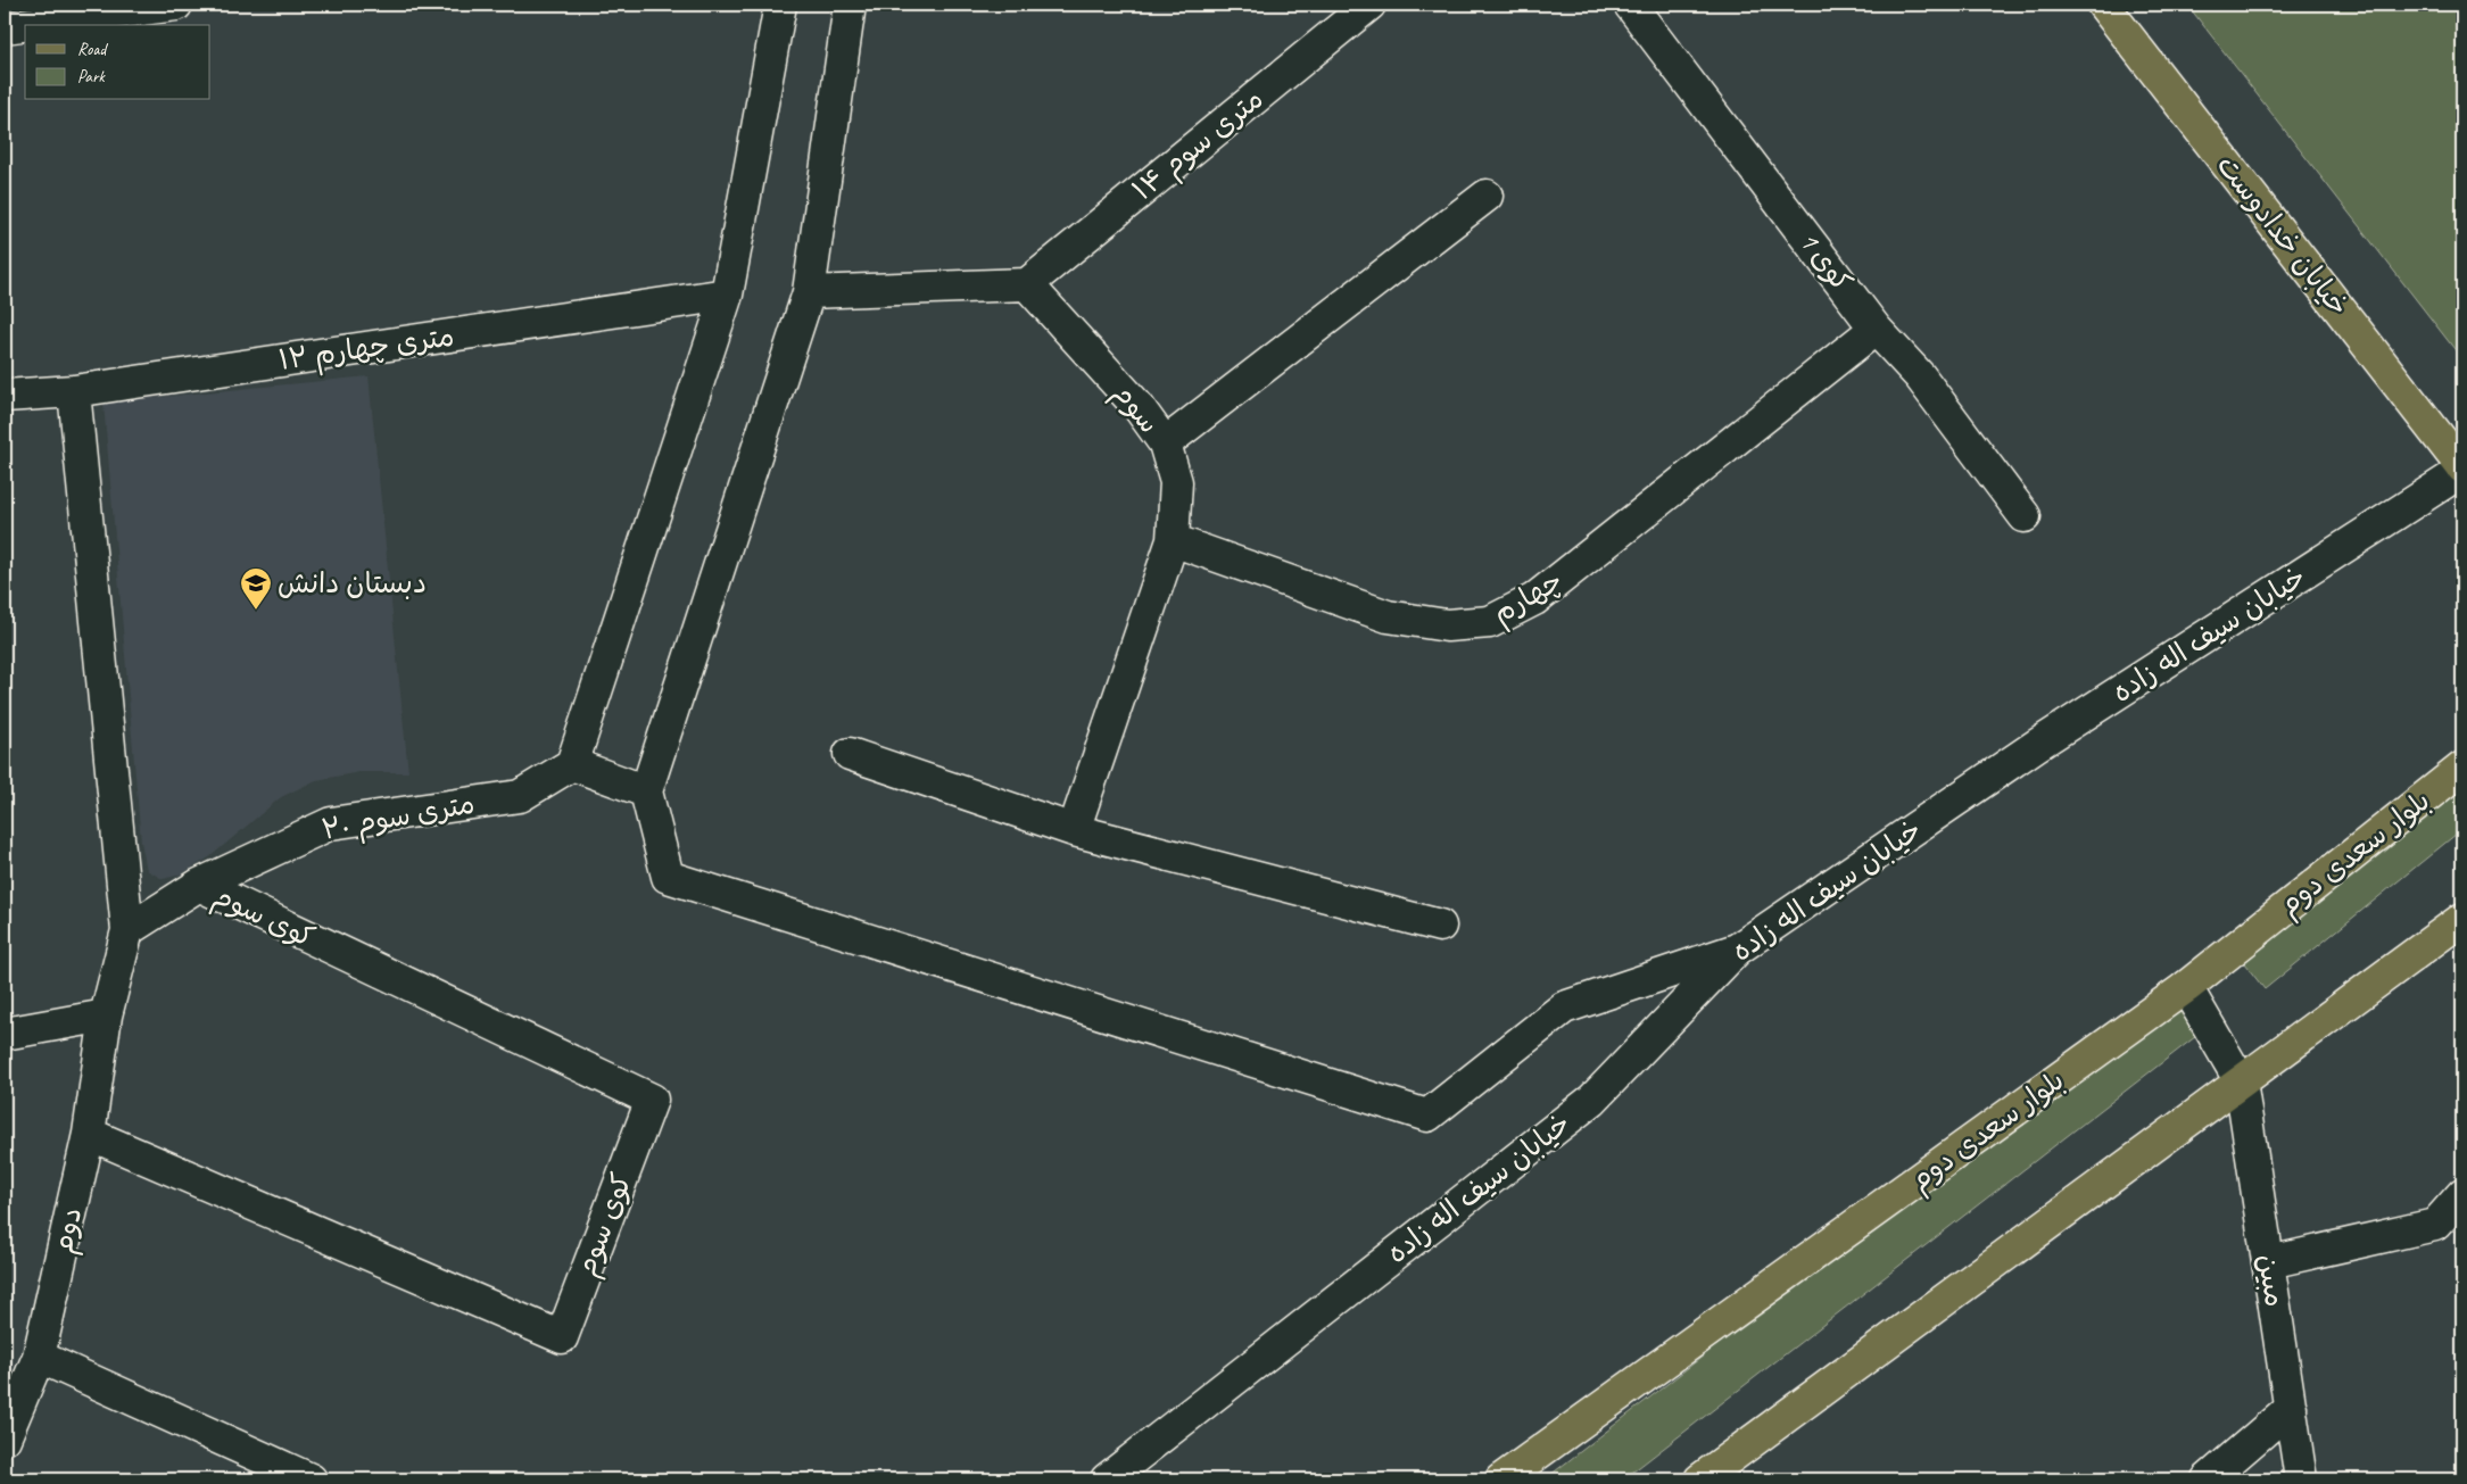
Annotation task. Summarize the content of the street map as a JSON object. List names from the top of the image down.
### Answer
{
  "streets": {
    "main road": ["خیابان خدادوست", "بلوار سعدی دوم"],
    "street": [
      "۱۴ متری سوم",
      "کوی 1",
      "۱۲ متری چهارم",
      "سوم",
      "چهارم",
      "خیابان سیف اله زاده",
      "۲۰ متری سوم",
      "کوی سوم",
      "دوم",
      "مبین"
    ]
  },
  "crossings": [
    ["۱۴ متری سوم", "سوم"],
    ["خیابان خدادوست", "خیابان سیف اله زاده"],
    ["کوی 1", "چهارم"],
    ["۱۲ متری چهارم", "دوم"],
    ["۲۰ متری سوم", "کوی سوم"],
    ["۲۰ متری سوم", "دوم"],
    ["کوی سوم", "دوم"]
  ],
  "places": {
    "school or university": ["دبستان دانش"]
  },
  "legend": ["Road", "Park"]
}
